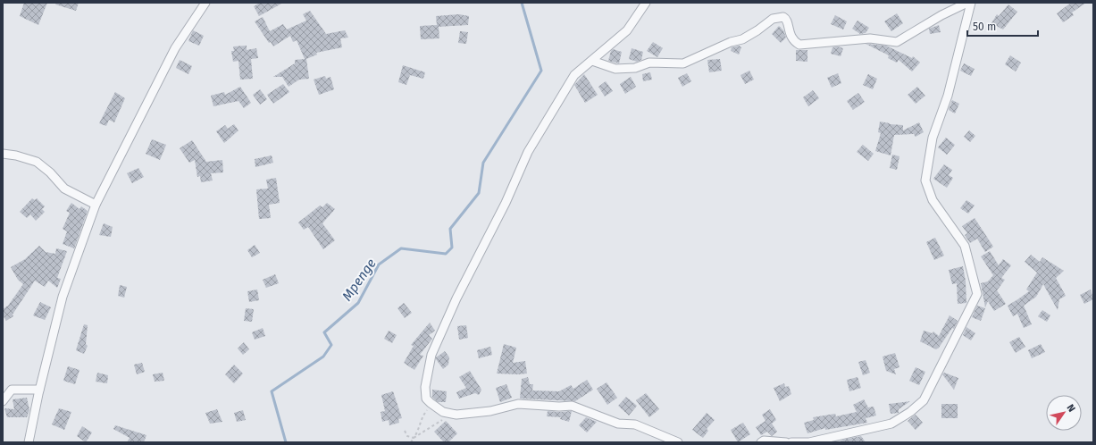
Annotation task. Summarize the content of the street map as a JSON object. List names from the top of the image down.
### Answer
{
  "water": ["Mpenge"],
  "scale_bar": "50 m",
  "north": "top right"
}
